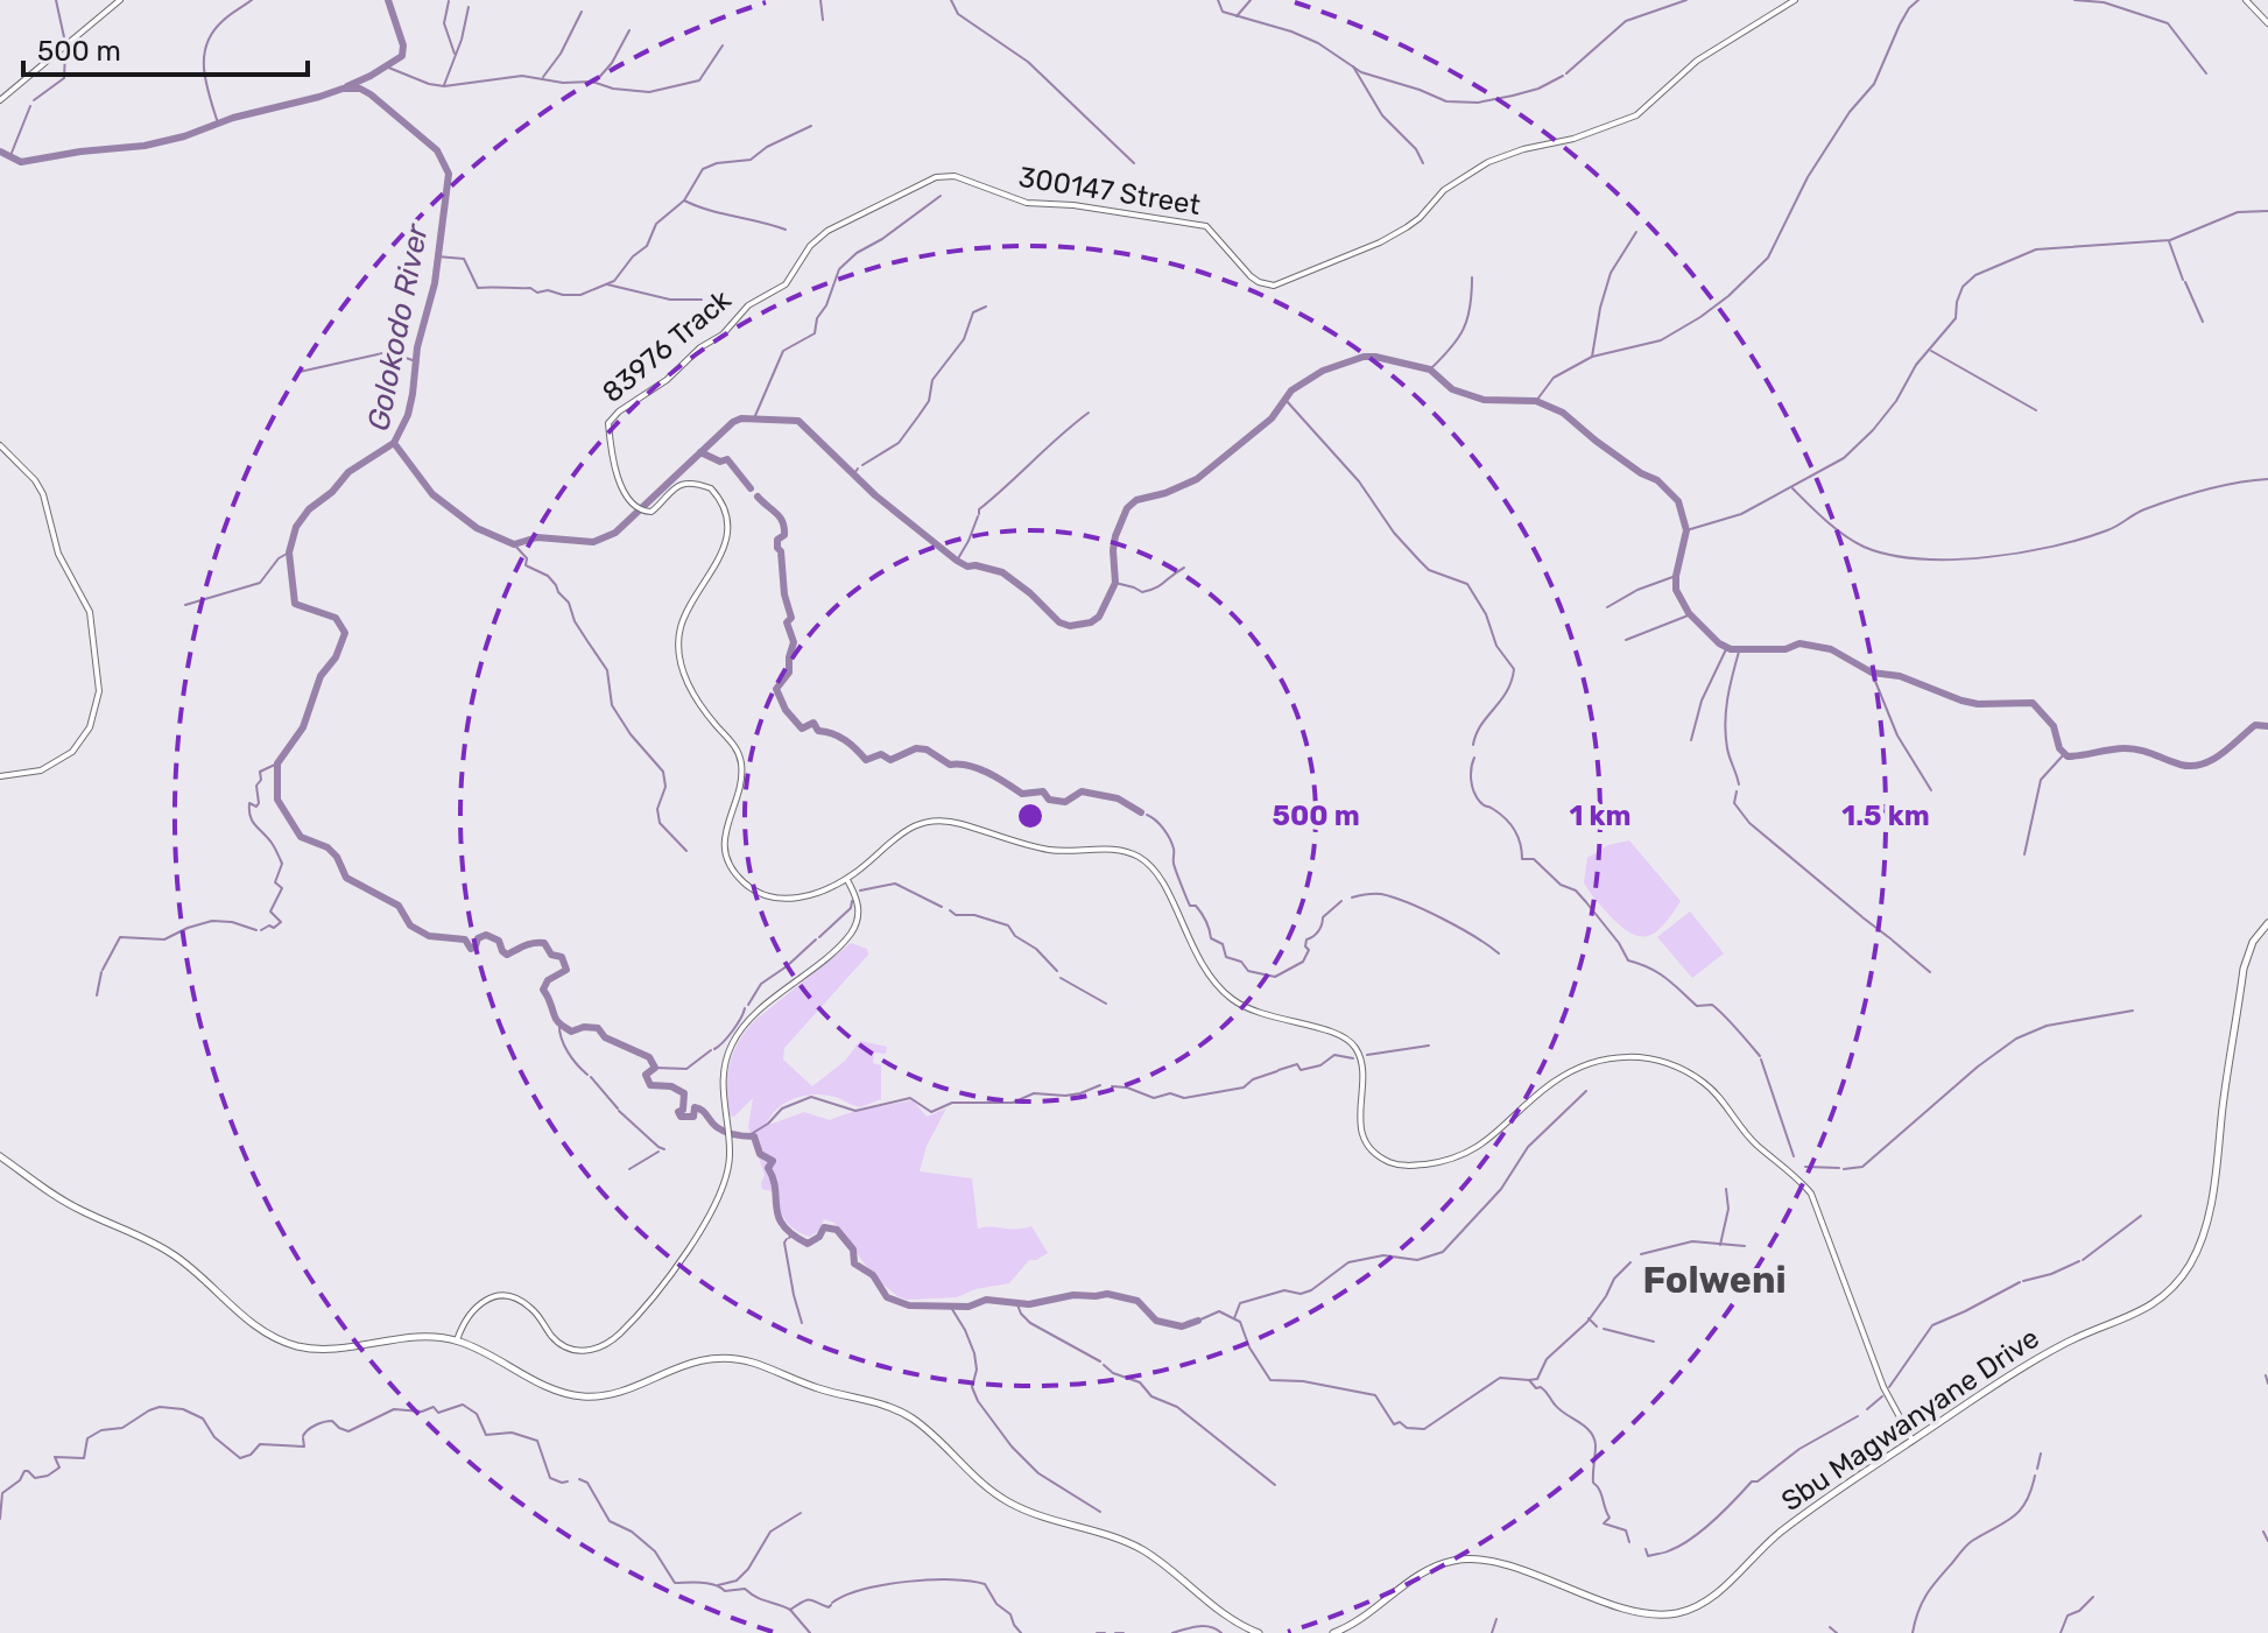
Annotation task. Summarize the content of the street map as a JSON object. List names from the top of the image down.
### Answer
{
  "streets": {
    "main road": ["Sbu Magwanyane Drive"],
    "street": ["300147 Street", "83976 Track"]
  },
  "crossings": [
    ["300147 Street", "83976 Track"]
  ],
  "districts": ["Folweni"],
  "water": ["Golokodo River"],
  "scale_bar": "500 m",
  "rings": ["500 m", "1 km", "1.5 km"]
}
